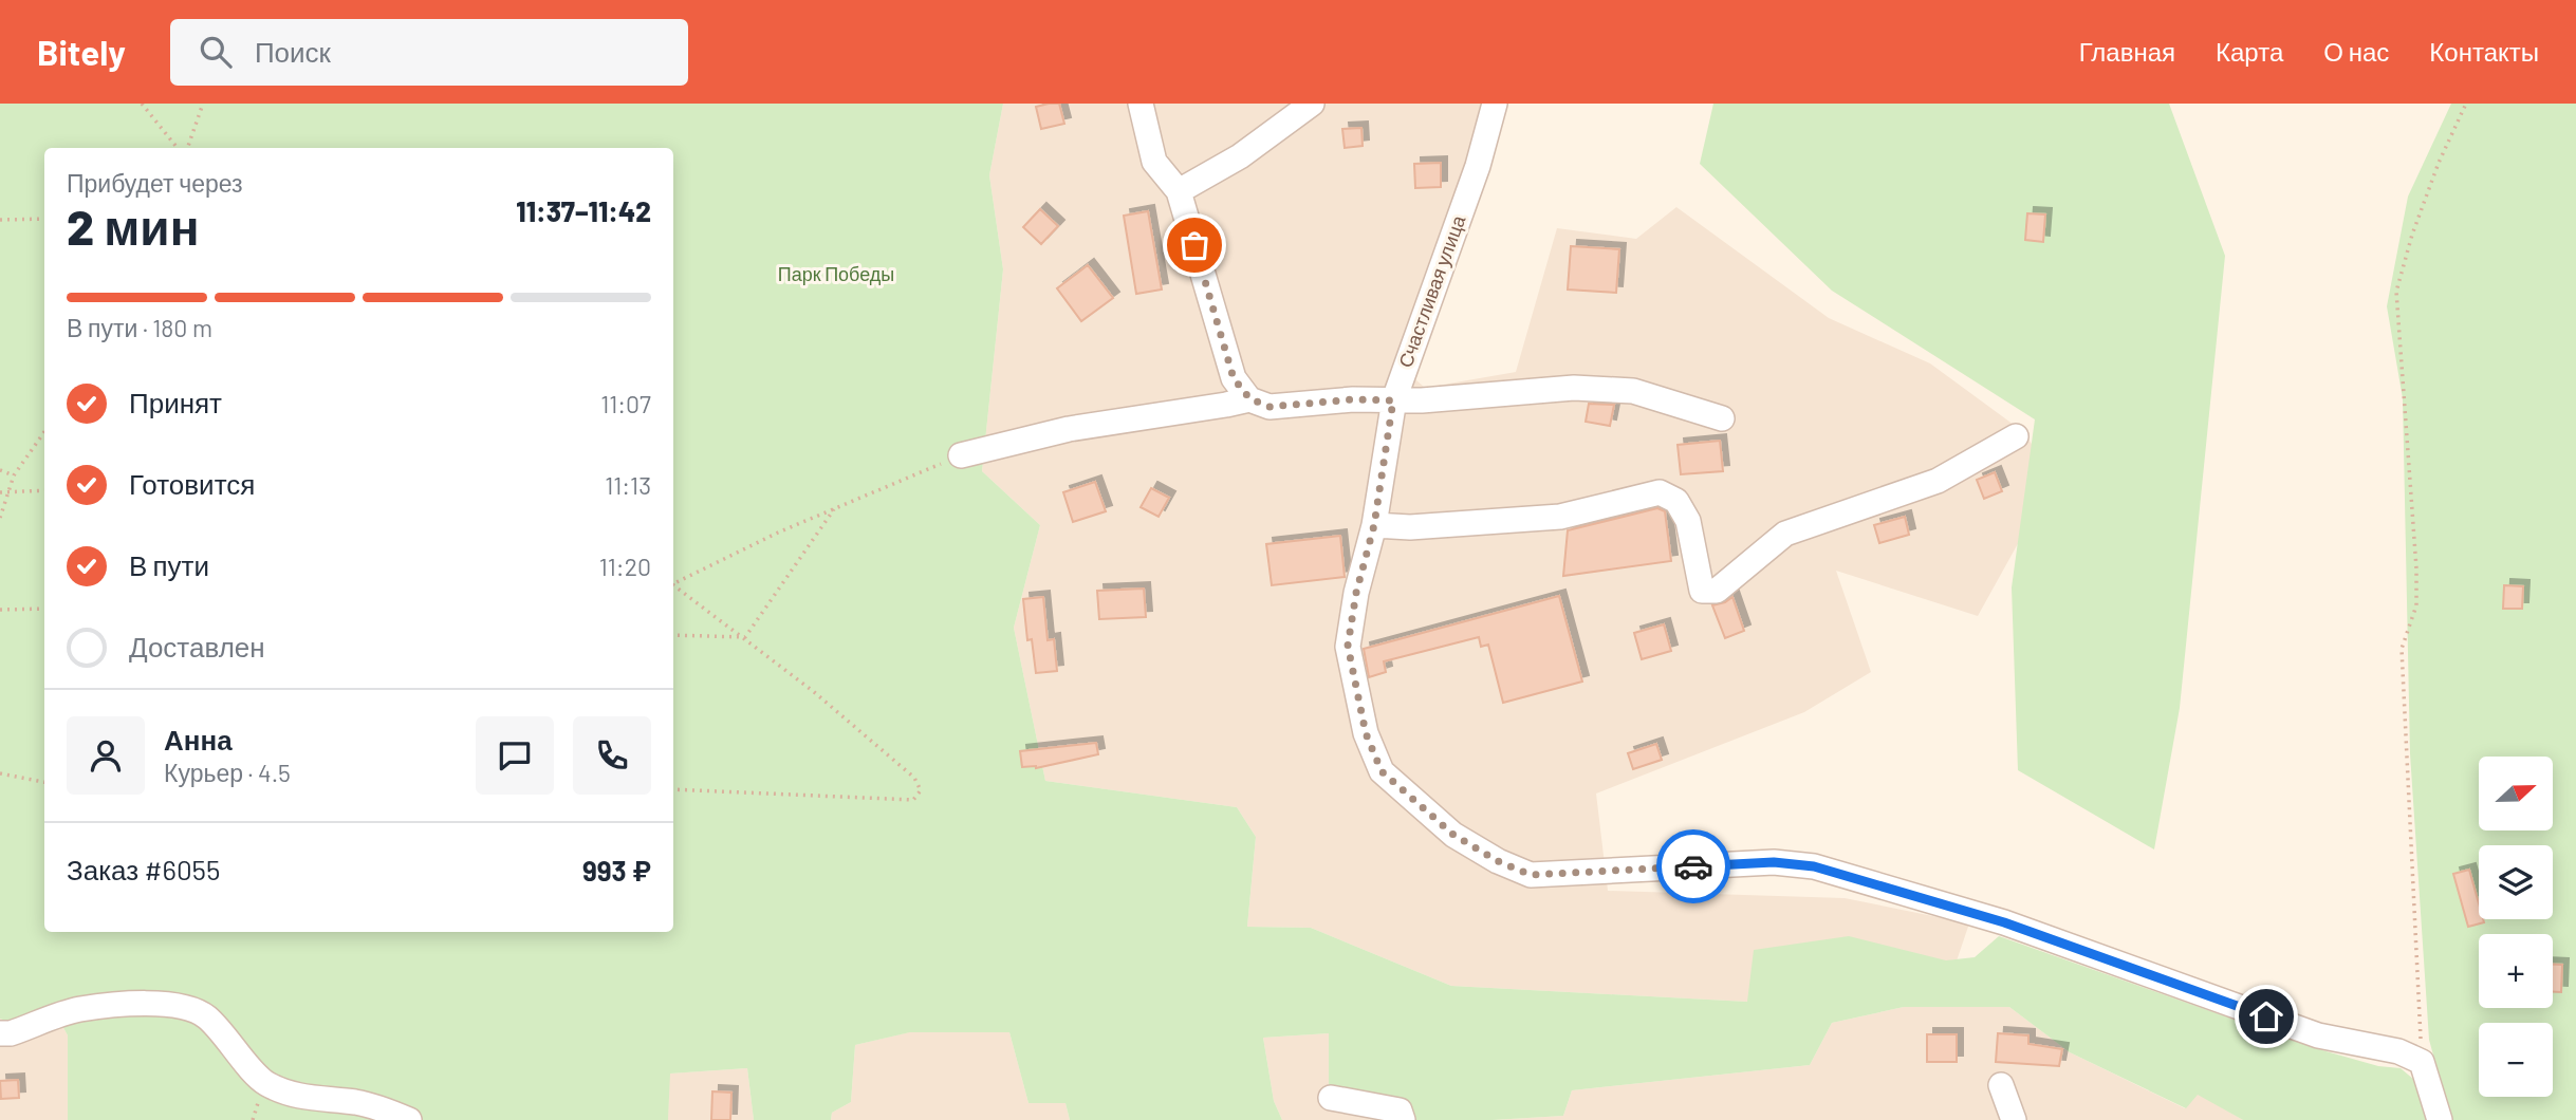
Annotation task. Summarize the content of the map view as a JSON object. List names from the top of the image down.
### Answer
{
  "streets": {
    "street": ["Счастливая улица"]
  },
  "parks": ["Парк Победы"],
  "north": "right",
  "page": {
    "header": "Bitely",
    "search": "Поиск",
    "nav": [
      "Главная",
      "Карта",
      "О нас",
      "Контакты"
    ],
    "heading": ["2 мин", "Прибудет через", "11:37–11:42"],
    "panel": [
      "Анна",
      "Курьер · 4.5",
      "Заказ #6055",
      "993 ₽"
    ],
    "bar": "В пути · 180 m",
    "list": [
      ["Принят", "11:07"],
      ["Готовится", "11:13"],
      ["В пути", "11:20"],
      "Доставлен"
    ],
    "map_buttons": ["+", "−"]
  }
}
